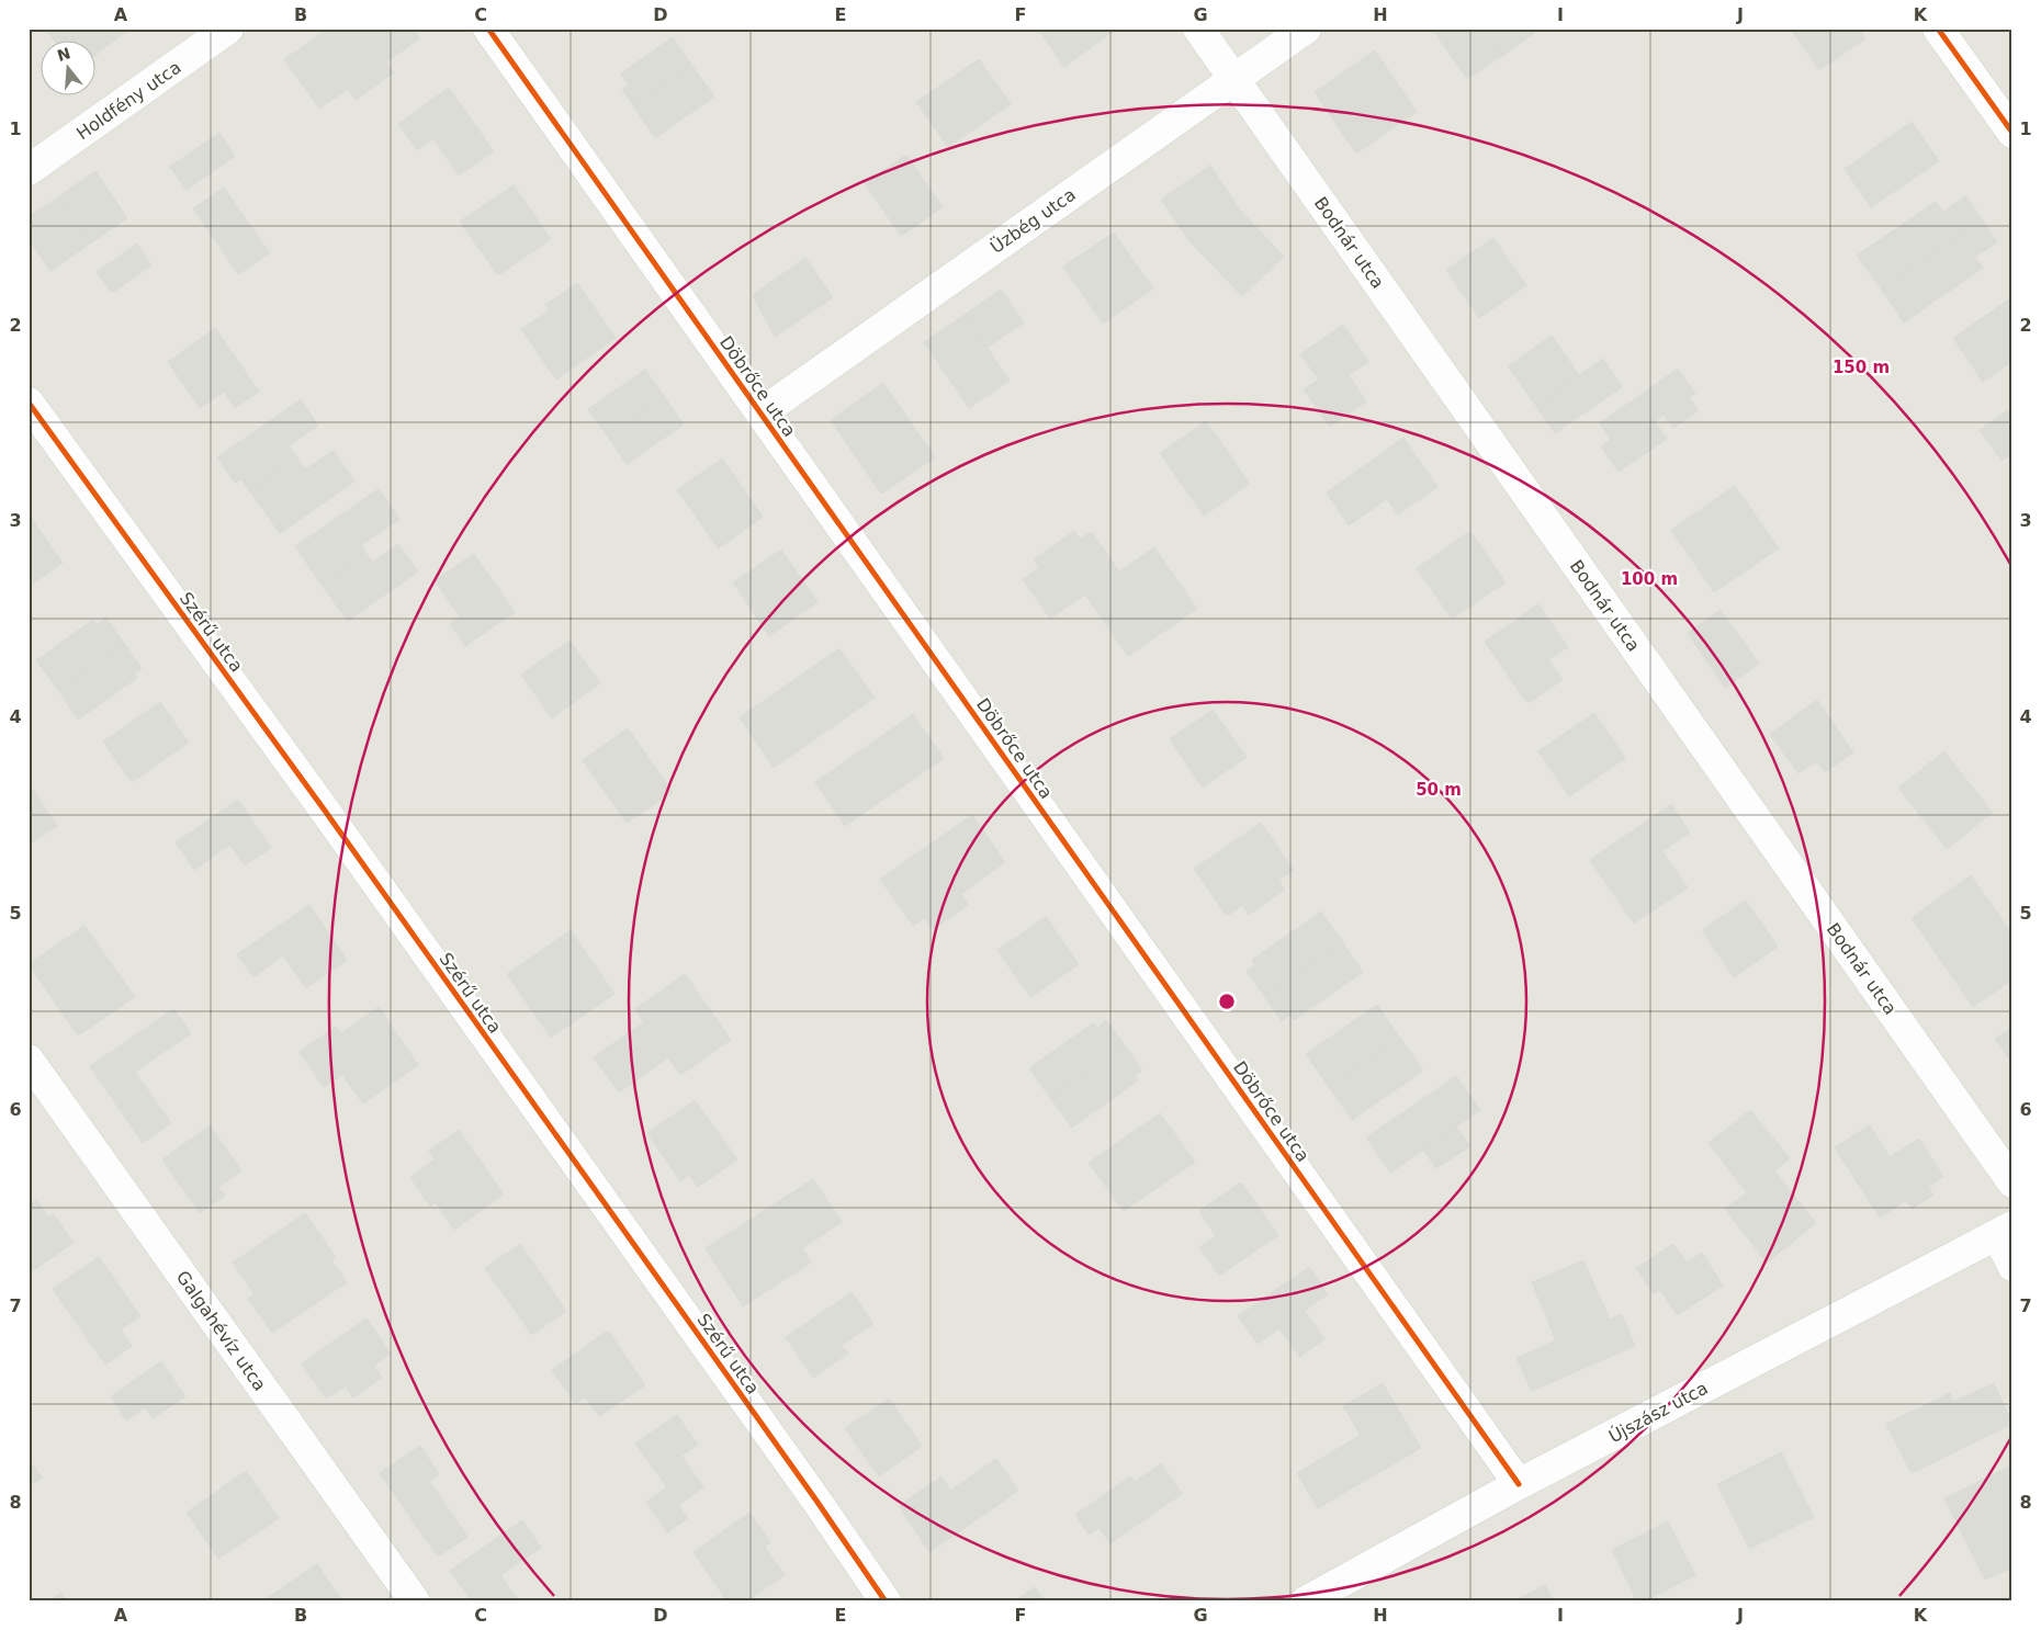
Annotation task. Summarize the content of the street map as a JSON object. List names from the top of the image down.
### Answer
{
  "streets": {
    "street": [
      "Holdfény utca",
      "Üzbég utca",
      "Bodnár utca",
      "Döbrőce utca",
      "Szérű utca",
      "Galgahévíz utca",
      "Újszász utca"
    ]
  },
  "crossings": [
    ["Üzbég utca", "Bodnár utca"],
    ["Üzbég utca", "Döbrőce utca"],
    ["Döbrőce utca", "Újszász utca"]
  ],
  "north": "top",
  "grid": {
    "columns": [
      "A",
      "B",
      "C",
      "D",
      "E",
      "F",
      "G",
      "H",
      "I",
      "J",
      "K"
    ],
    "rows": [
      "1",
      "2",
      "3",
      "4",
      "5",
      "6",
      "7",
      "8"
    ]
  },
  "rings": ["150 m", "100 m", "50 m"]
}
